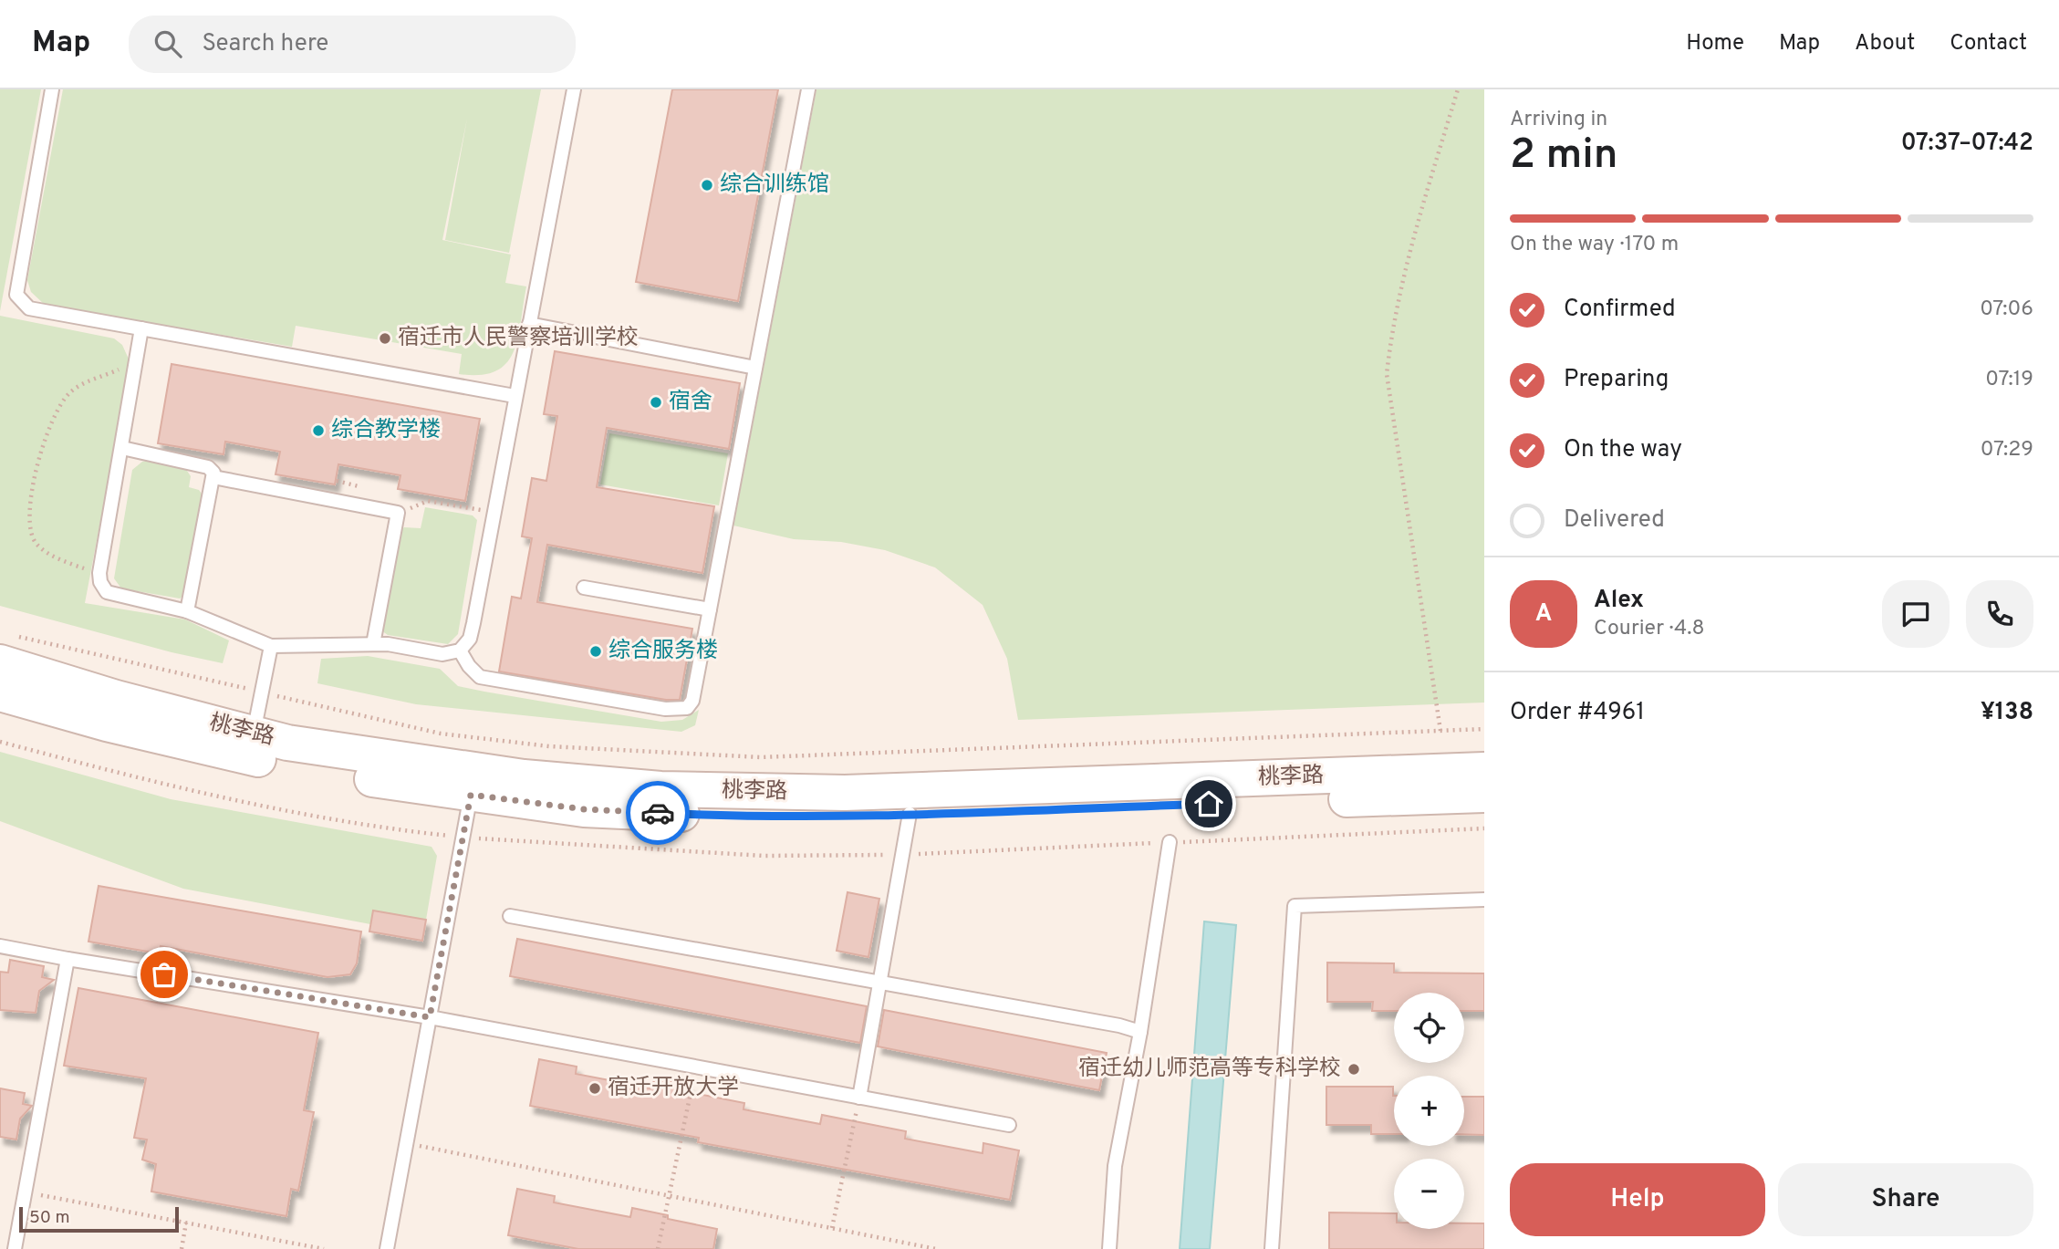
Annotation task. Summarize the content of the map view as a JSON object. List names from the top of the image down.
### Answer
{
  "streets": {
    "main road": ["桃李路"]
  },
  "places": [
    "综合训练馆",
    "宿迁市人民警察培训学校",
    "宿舍",
    "综合教学楼",
    "综合服务楼",
    "宿迁幼儿师范高等专科学校",
    "宿迁开放大学"
  ],
  "scale_bar": "50 m",
  "page": {
    "header": "Map",
    "search": "Search here",
    "nav": [
      "Home",
      "Map",
      "About",
      "Contact"
    ],
    "heading": ["2 min", "Arriving in", "07:37–07:42"],
    "panel": [
      "Alex",
      "Courier · 4.8",
      "Order #4961",
      "¥138"
    ],
    "bar": "On the way · 170 m",
    "list": [
      ["Confirmed", "07:06"],
      ["Preparing", "07:19"],
      ["On the way", "07:29"],
      "Delivered"
    ],
    "round": "A",
    "map_buttons": ["+", "−"],
    "buttons": ["Help", "Share"],
    "scale": "50 m"
  }
}
